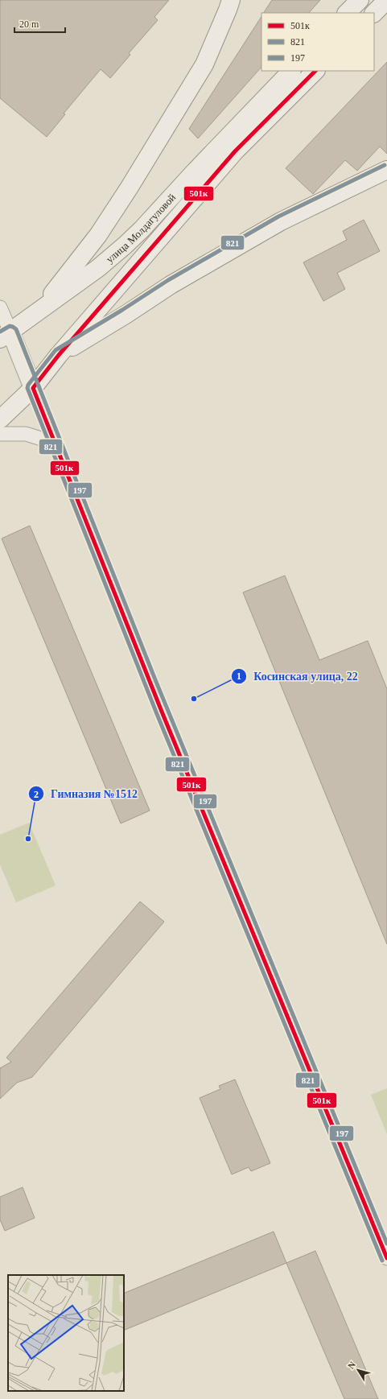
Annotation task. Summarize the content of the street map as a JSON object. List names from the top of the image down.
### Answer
{
  "streets": {
    "main road": ["улица Молдагуловой"]
  },
  "places": ["Косинская улица, 22", "Гимназия №1512"],
  "lines": ["transit line 501к", "transit line 821", "transit line 197"],
  "legend": ["501к", "821", "197"],
  "scale_bar": "20 m",
  "north": "top left"
}
